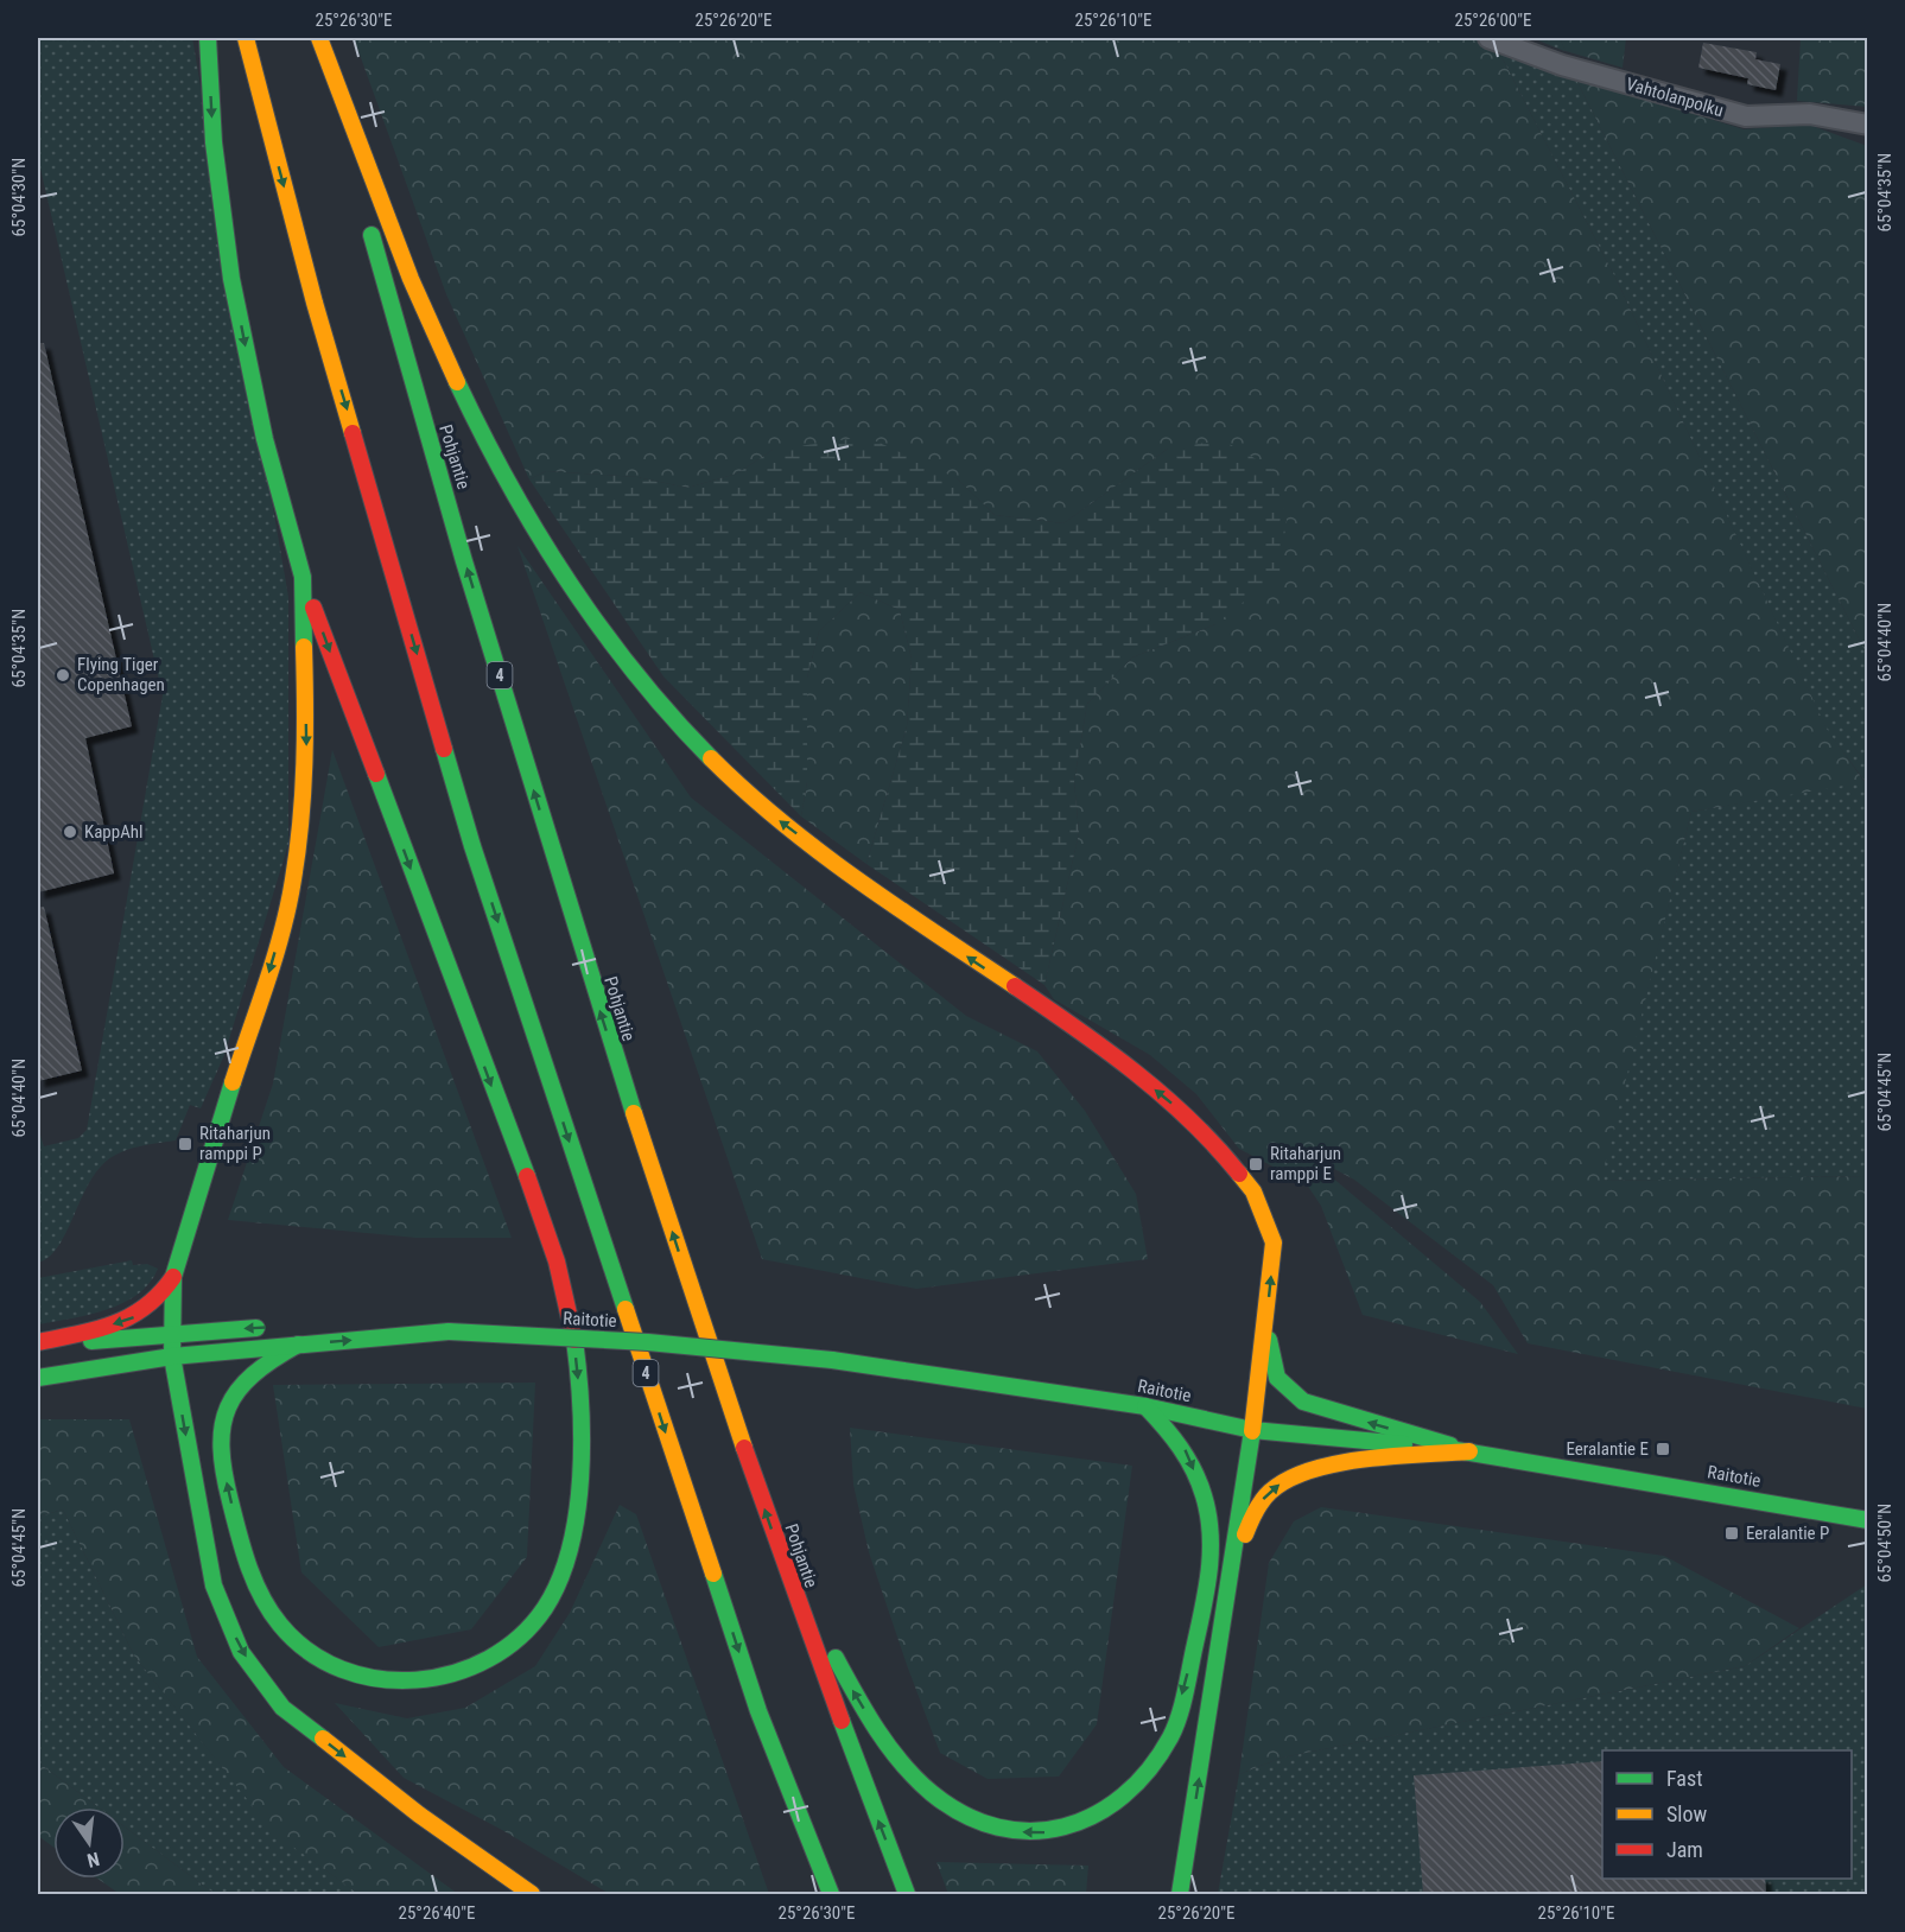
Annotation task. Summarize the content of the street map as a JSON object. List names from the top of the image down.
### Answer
{
  "streets": {
    "main road": ["Pohjantie", "4", "Raitotie"],
    "street": ["Vahtolanpolku"]
  },
  "places": {
    "other": ["Flying Tiger Copenhagen", "KappAhl"],
    "transit": [
      "Ritaharjun ramppi P",
      "Ritaharjun ramppi E",
      "Eeralantie E",
      "Eeralantie P"
    ]
  },
  "legend": ["Fast", "Slow", "Jam"],
  "north": "bottom",
  "coordinates": [
    "25°26'30\"E",
    "25°26'20\"E",
    "25°26'10\"E",
    "25°26'00\"E",
    "65°04'35\"N",
    "65°04'30\"N",
    "65°04'40\"N",
    "65°04'45\"N",
    "65°04'50\"N",
    "25°26'40\"E"
  ]
}
